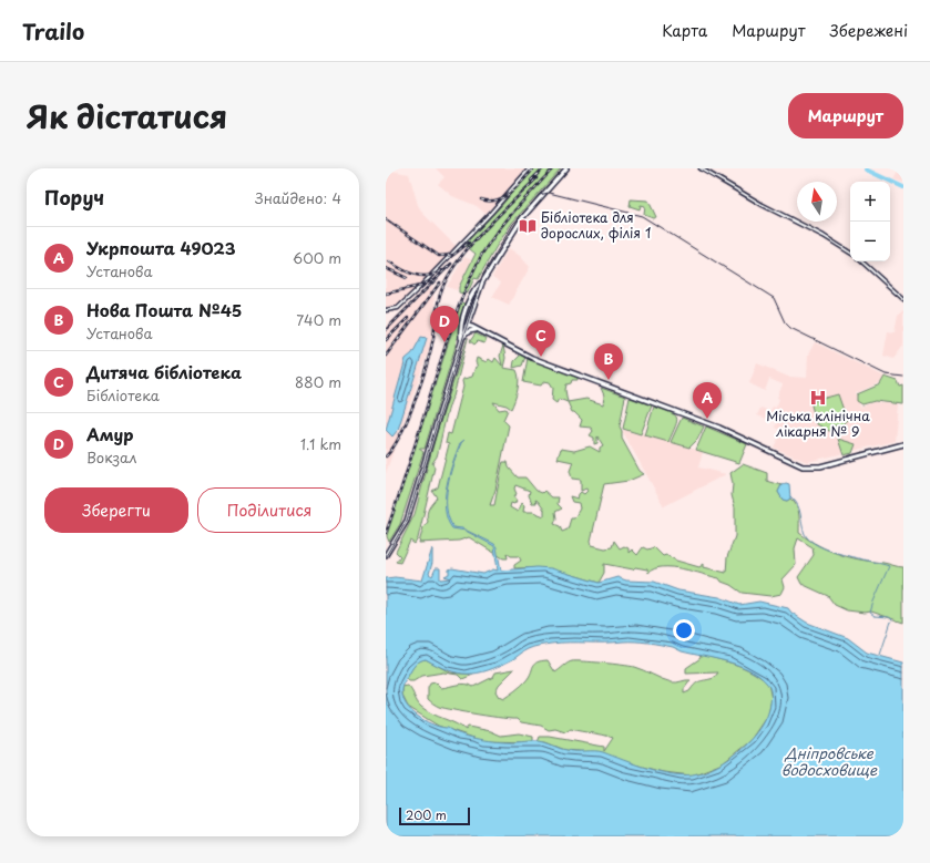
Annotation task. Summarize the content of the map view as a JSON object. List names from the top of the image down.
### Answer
{
  "water": ["Дніпровське водосховище"],
  "places": {
    "library": ["Бiблiотека для дорослих, фiлiя 1"],
    "hospital": ["Міська клінічна лікарня № 9"]
  },
  "scale_bar": "200 m",
  "north": "top",
  "page": {
    "header": "Trailo",
    "nav": ["Карта", "Маршрут", "Збережені"],
    "title": "Як дістатися",
    "buttons": [
      "Маршрут",
      ["Зберегти", "Поділитися"]
    ],
    "heading": ["Поруч", "Знайдено: 4"],
    "map_buttons": ["+", "−"],
    "list": [
      {
        "mark": "A",
        "name": "Укрпошта 49023",
        "note": "Установа",
        "value": "600 m"
      },
      {
        "mark": "B",
        "name": "Нова Пошта №45",
        "note": "Установа",
        "value": "740 m"
      },
      {
        "mark": "C",
        "name": "Дитяча бібліотека",
        "note": "Бібліотека",
        "value": "880 m"
      },
      {
        "mark": "D",
        "name": "Амур",
        "note": "Вокзал",
        "value": "1.1 km"
      }
    ],
    "pins": [
      "D",
      "C",
      "B",
      "A"
    ],
    "scale": "200 m"
  }
}
